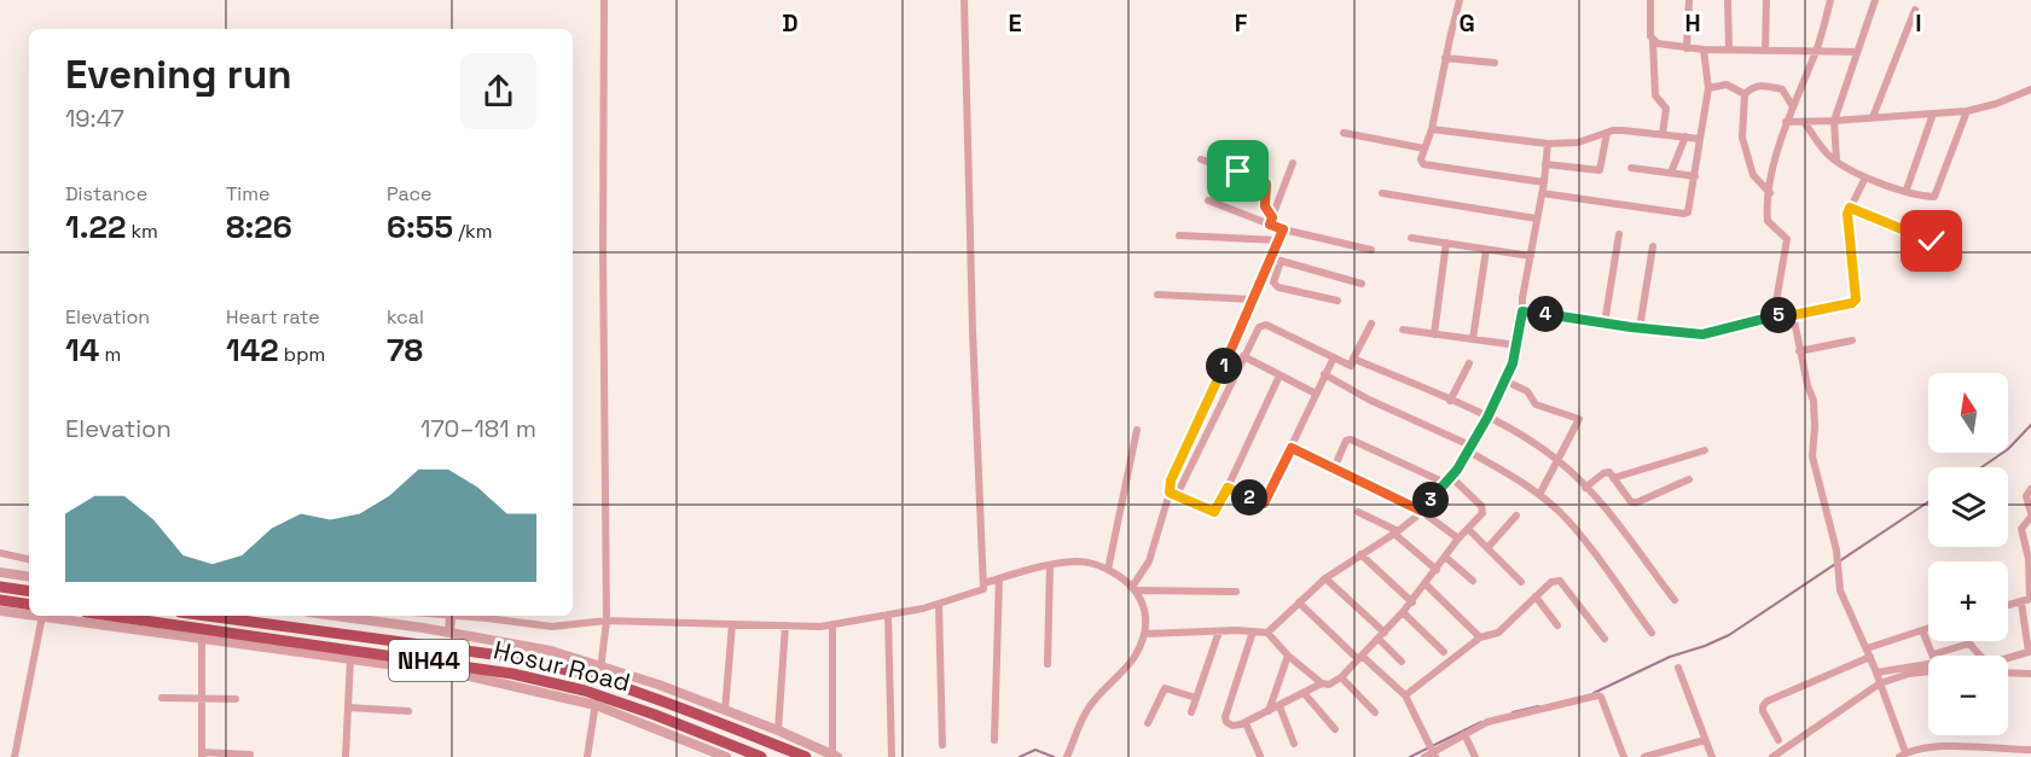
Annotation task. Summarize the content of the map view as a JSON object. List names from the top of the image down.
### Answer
{
  "streets": {
    "highway": ["NH44", "Hosur Road"]
  },
  "north": "top",
  "page": {
    "heading": ["Evening run", "19:47"],
    "stats": [
      ["Distance", "1.22 km"],
      ["Time", "8:26"],
      ["Pace", "6:55 /km"],
      ["Elevation", "14 m"],
      ["Heart rate", "142 bpm"],
      ["kcal", "78"]
    ],
    "pins": [
      "4",
      "5",
      "1",
      "2",
      "3"
    ],
    "map_buttons": ["+", "−"],
    "chart": ["Elevation", "170–181 m"]
  },
  "grid": {
    "columns": [
      "D",
      "E",
      "F",
      "G",
      "H",
      "I"
    ]
  }
}
